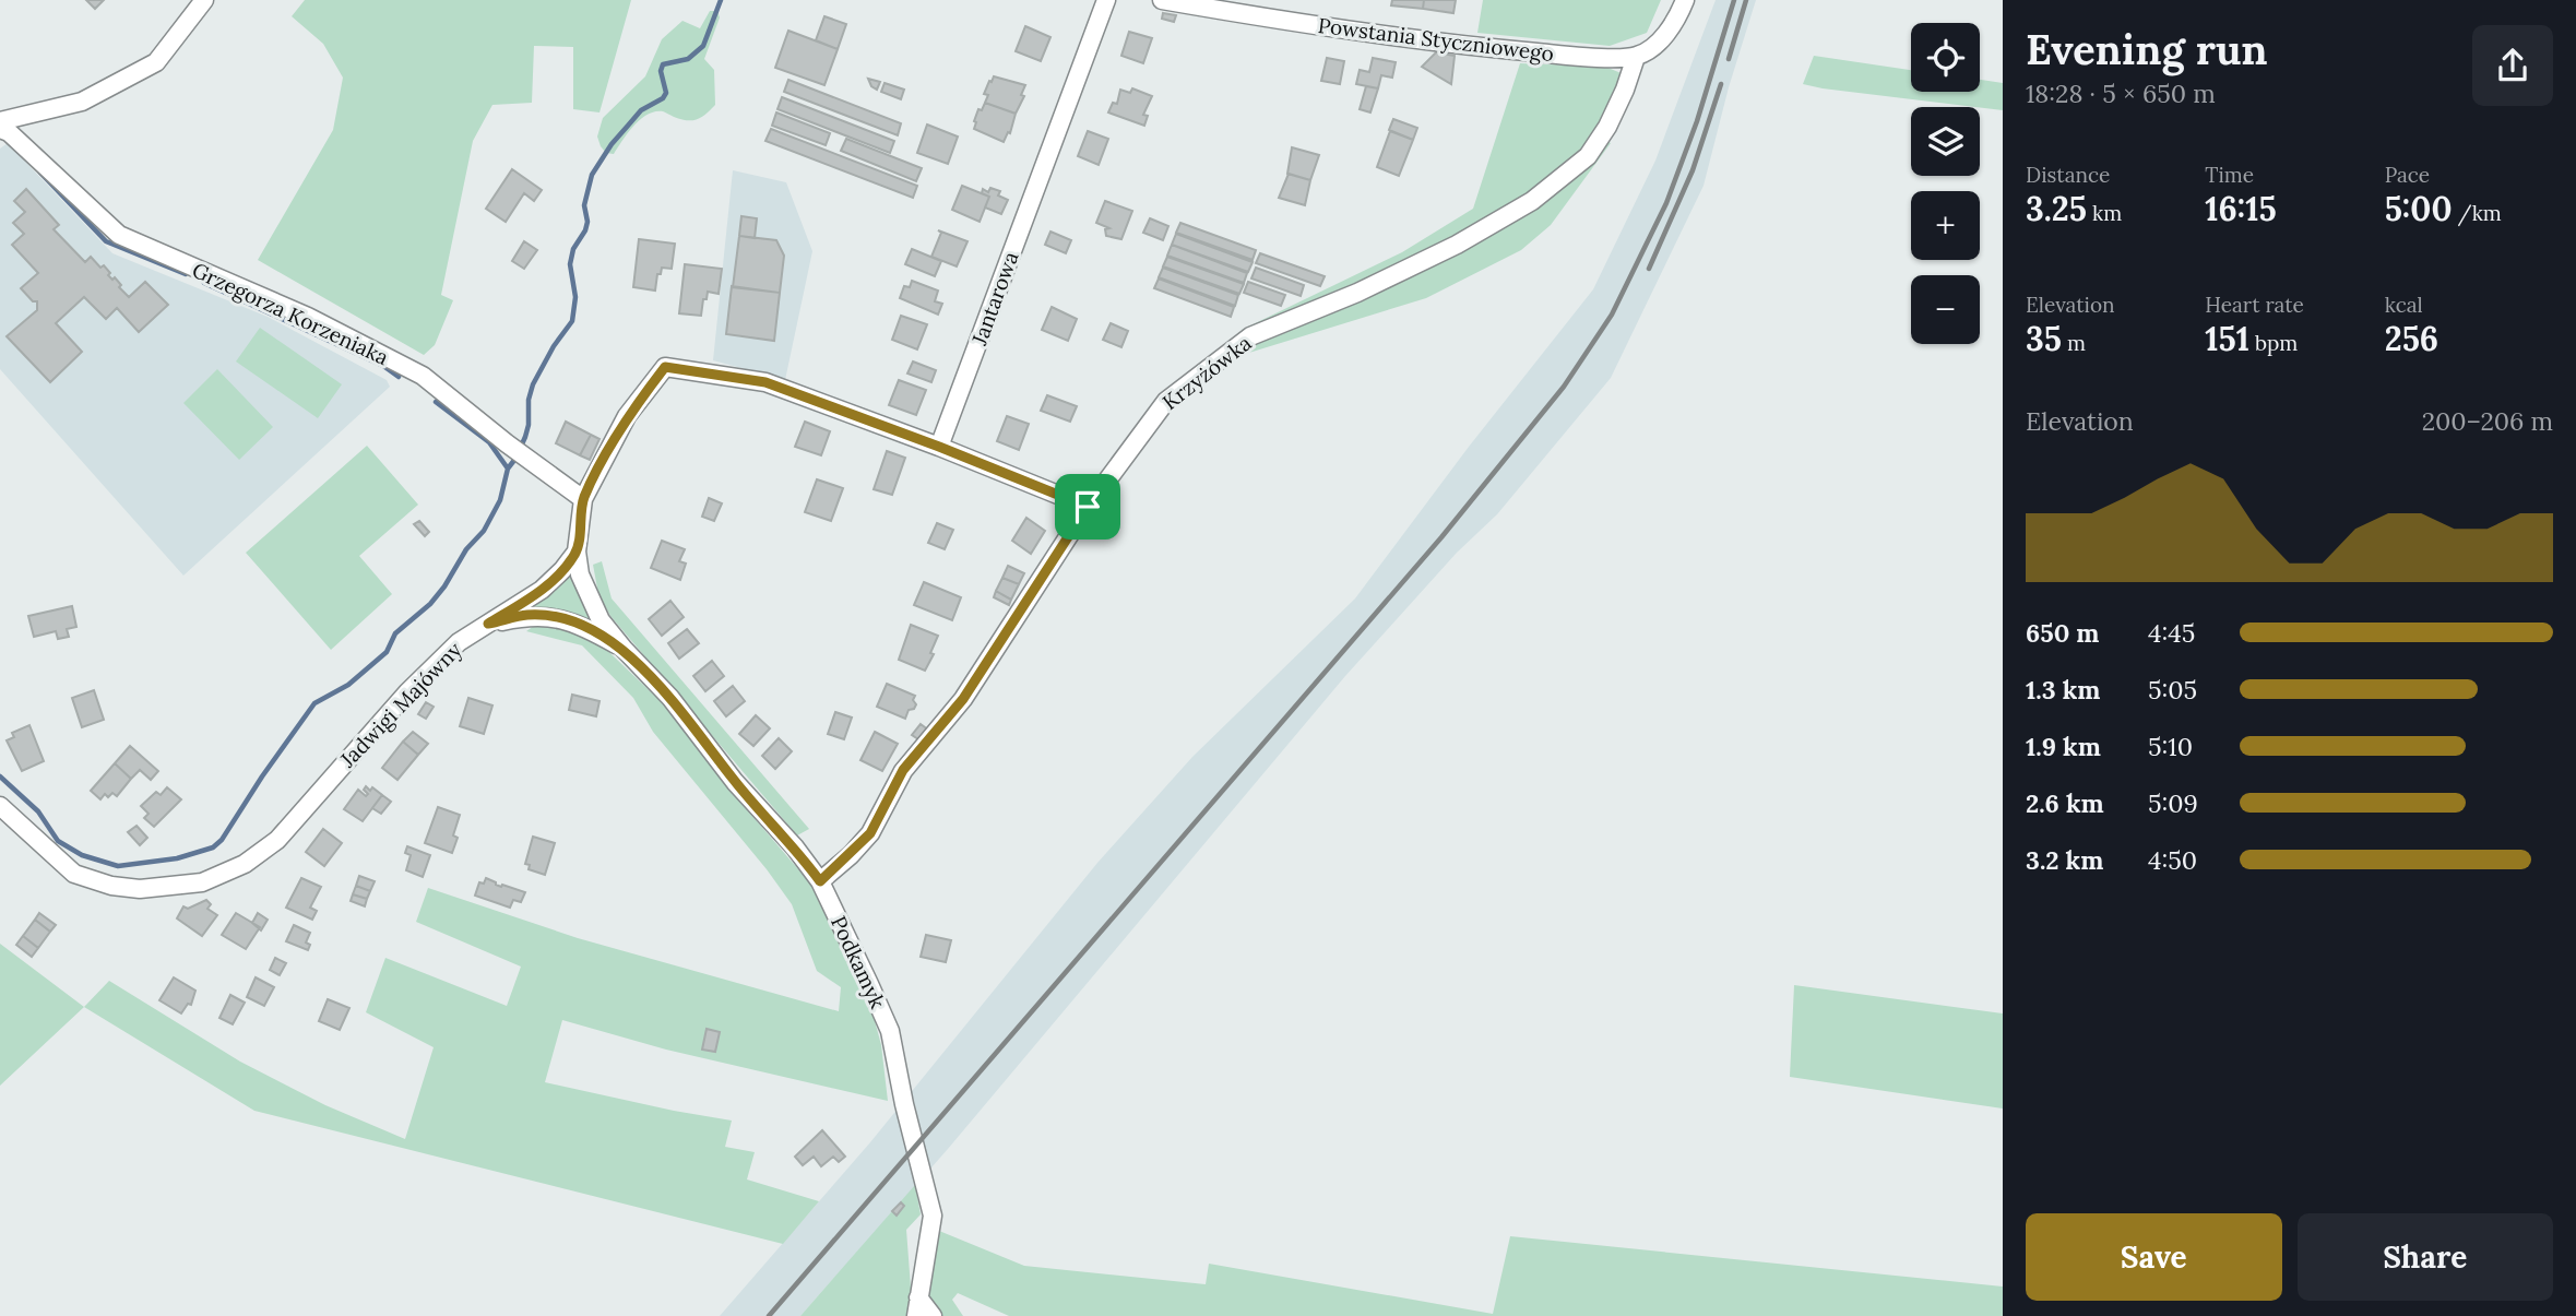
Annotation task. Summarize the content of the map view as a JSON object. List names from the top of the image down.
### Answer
{
  "streets": {
    "street": [
      "Powstania Styczniowego",
      "Jantarowa",
      "Grzegorza Korzeniaka",
      "Krzyżówka",
      "Jadwigi Majówny",
      "Podkamyk"
    ]
  },
  "crossings": [
    ["Powstania Styczniowego", "Krzyżówka"],
    ["Krzyżówka", "Podkamyk"],
    ["Jadwigi Majówny", "Podkamyk"]
  ],
  "page": {
    "heading": ["Evening run", "18:28 · 5 × 650 m"],
    "map_buttons": ["+", "−"],
    "stats": [
      ["Distance", "3.25 km"],
      ["Time", "16:15"],
      ["Pace", "5:00 /km"],
      ["Elevation", "35 m"],
      ["Heart rate", "151 bpm"],
      ["kcal", "256"]
    ],
    "chart": ["Elevation", "200–206 m"],
    "list": [
      {
        "name": "650 m",
        "note": "4:45"
      },
      {
        "name": "1.3 km",
        "note": "5:05"
      },
      {
        "name": "1.9 km",
        "note": "5:10"
      },
      {
        "name": "2.6 km",
        "note": "5:09"
      },
      {
        "name": "3.2 km",
        "note": "4:50"
      }
    ],
    "buttons": ["Save", "Share"]
  }
}
